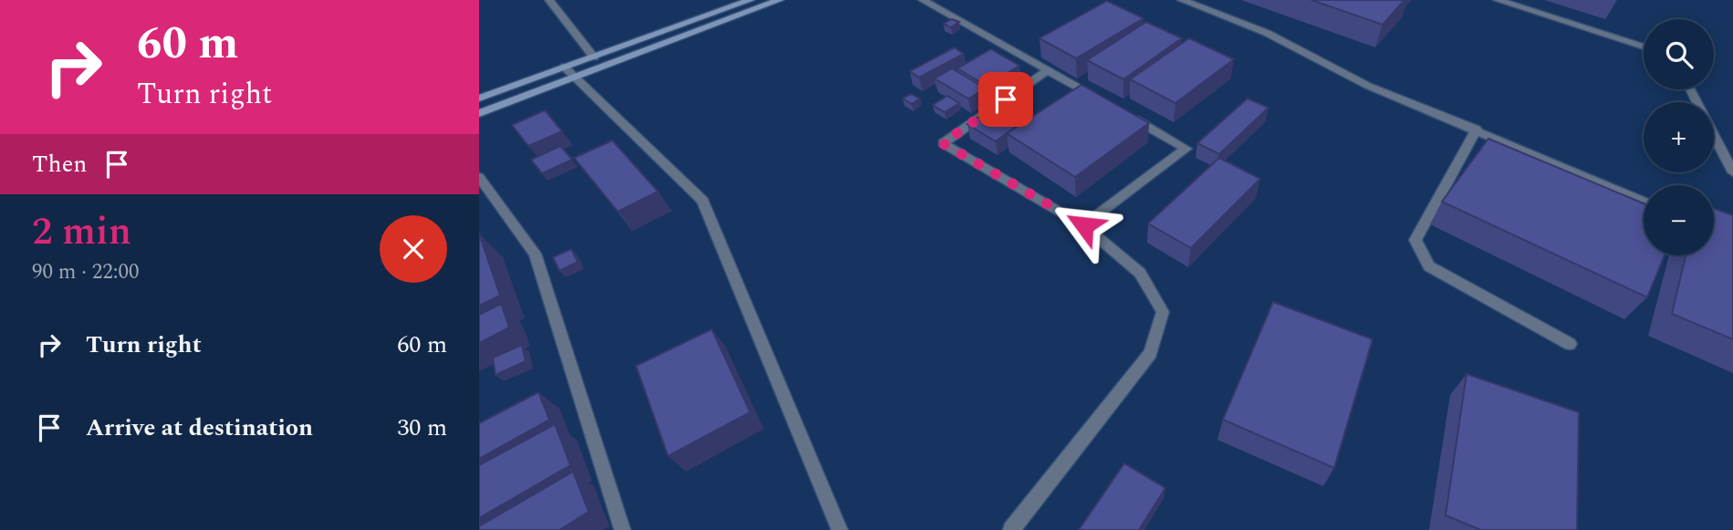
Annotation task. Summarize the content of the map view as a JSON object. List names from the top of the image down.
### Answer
{
  "page": {
    "turn": ["60 m", "Turn right"],
    "map_buttons": ["+", "−"],
    "then": "Then",
    "heading": ["2 min", "90 m · 22:00"],
    "list": [
      {
        "name": "Turn right",
        "value": "60 m"
      },
      {
        "name": "Arrive at destination",
        "value": "30 m"
      }
    ]
  }
}
